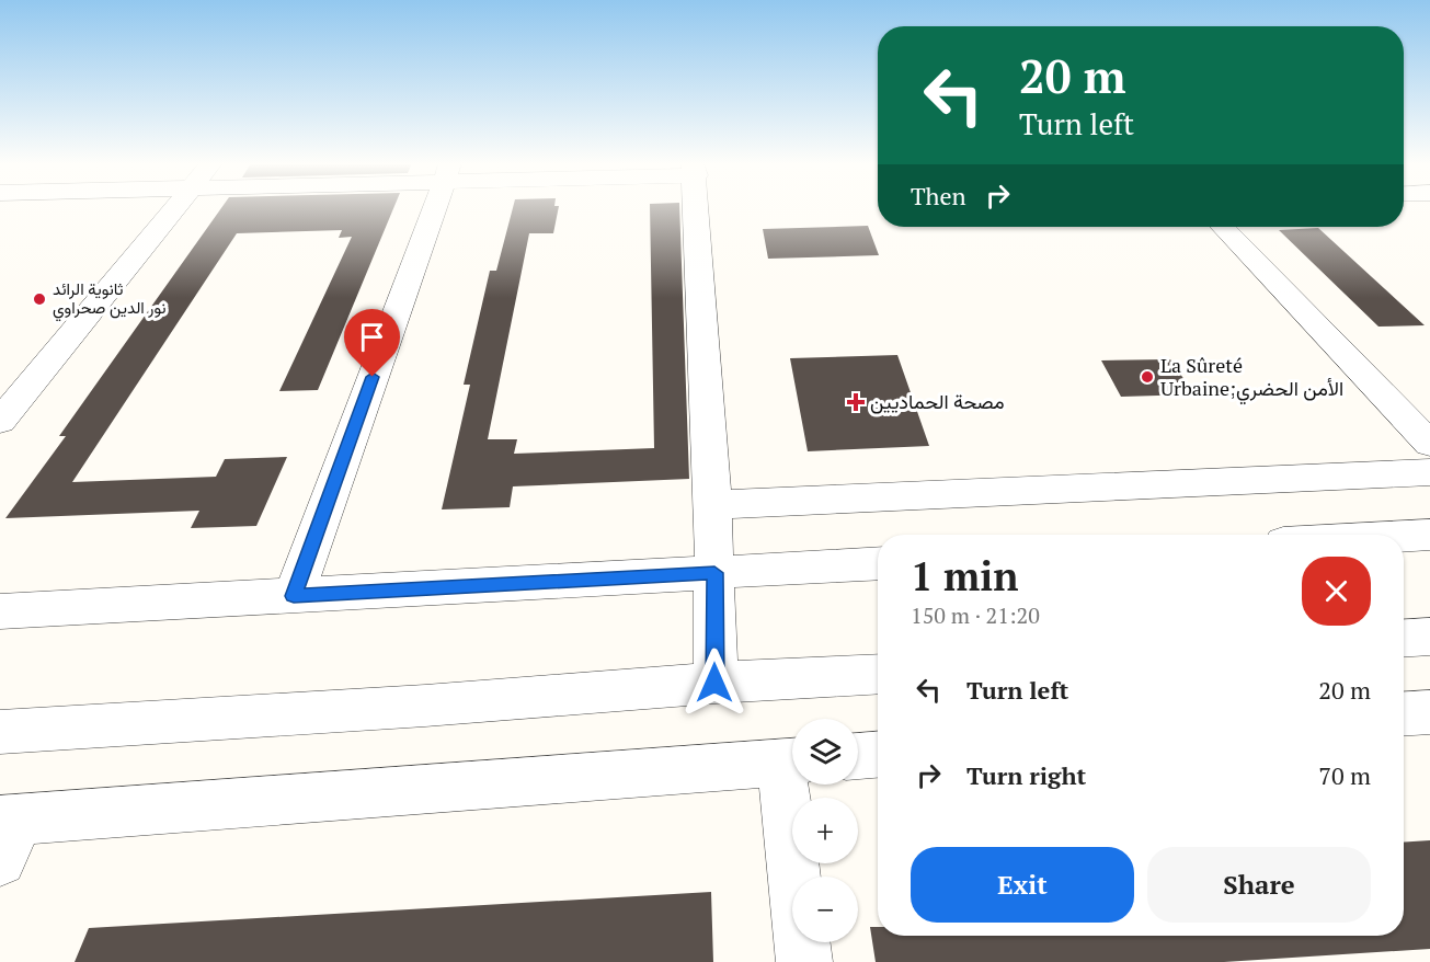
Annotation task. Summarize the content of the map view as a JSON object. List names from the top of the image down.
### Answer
{
  "places": {
    "other": ["ثانوية الرائد نور الدين صحراوي", "La Sûreté Urbaine;الأمن الحضري"],
    "health": ["مصحة الحماديين"]
  },
  "page": {
    "turn": ["20 m", "Turn left"],
    "then": "Then",
    "heading": ["1 min", "150 m · 21:20"],
    "list": [
      {
        "name": "Turn left",
        "value": "20 m"
      },
      {
        "name": "Turn right",
        "value": "70 m"
      }
    ],
    "map_buttons": ["+", "−"],
    "buttons": ["Exit", "Share"]
  }
}
